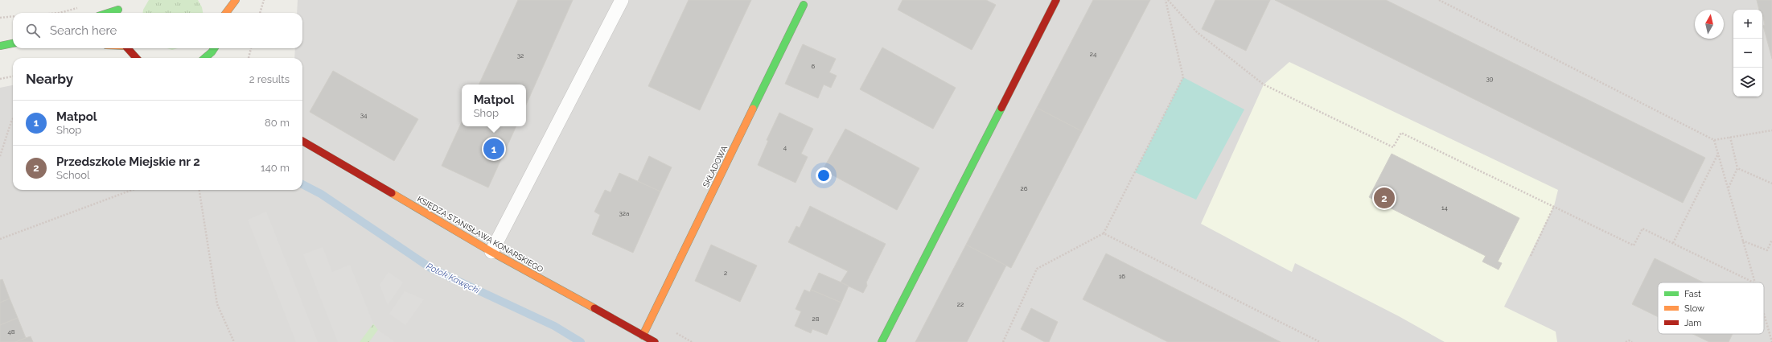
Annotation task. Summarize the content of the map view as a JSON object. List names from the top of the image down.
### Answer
{
  "streets": {
    "street": ["SKŁADOWA", "KSIĘDZA STANISŁAWA KONARSKIEGO"]
  },
  "crossings": [
    ["SKŁADOWA", "KSIĘDZA STANISŁAWA KONARSKIEGO"]
  ],
  "water": ["Potok Kawęcki"],
  "house_numbers": [
    "24",
    "32",
    "6",
    "39",
    "34",
    "4",
    "26",
    "14",
    "32a",
    "2",
    "16",
    "22",
    "28",
    "48"
  ],
  "legend": ["Fast", "Slow", "Jam"],
  "north": "top",
  "page": {
    "map_buttons": ["+", "−"],
    "search": "Search here",
    "heading": ["Nearby", "2 results"],
    "popup": ["Matpol", "Shop"],
    "list": [
      {
        "mark": "1",
        "name": "Matpol",
        "note": "Shop",
        "value": "80 m"
      },
      {
        "mark": "2",
        "name": "Przedszkole Miejskie nr 2",
        "note": "School",
        "value": "140 m"
      }
    ],
    "pins": ["1", "2"]
  }
}
